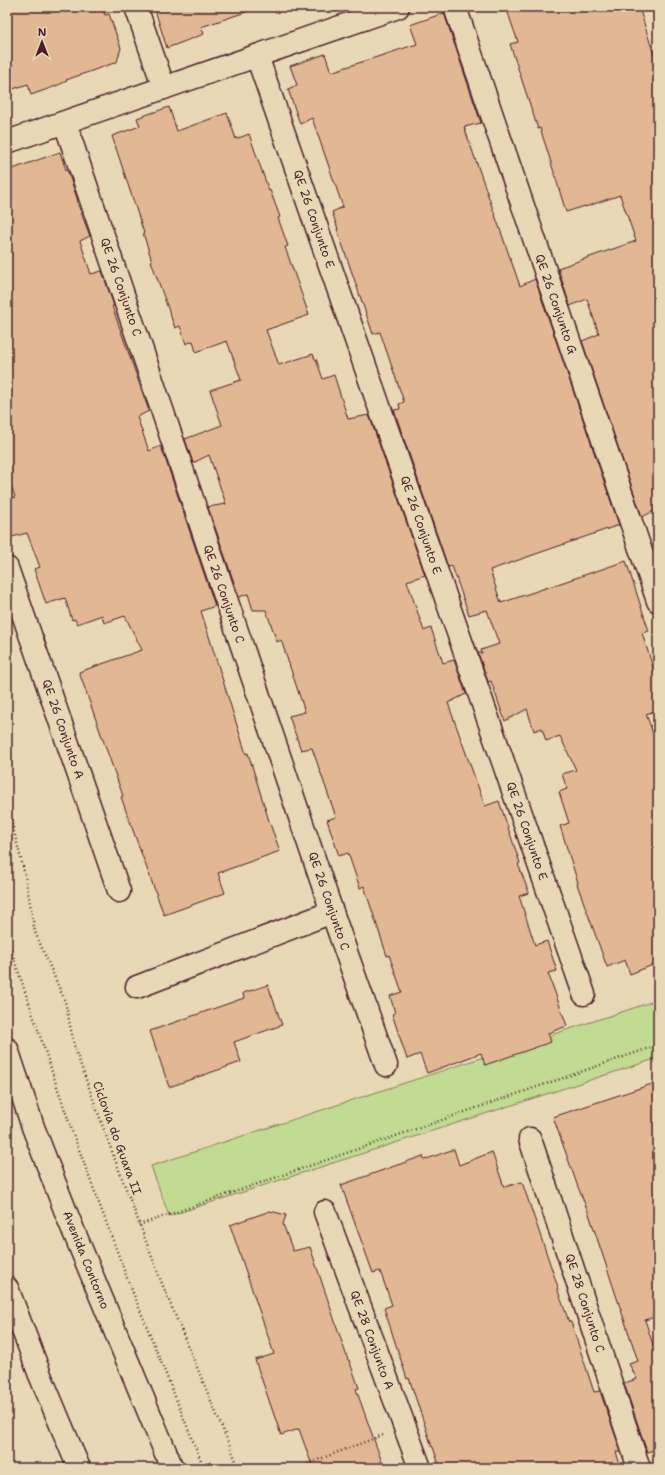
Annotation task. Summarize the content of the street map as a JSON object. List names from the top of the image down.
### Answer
{
  "streets": {
    "street": [
      "QE 26 Conjunto E",
      "QE 26 Conjunto C",
      "QE 26 Conjunto G",
      "QE 26 Conjunto A",
      "Avenida Contorno",
      "QE 28 Conjunto C",
      "QE 28 Conjunto A"
    ],
    "path": ["Ciclovia do Guara II"]
  },
  "north": "top"
}
